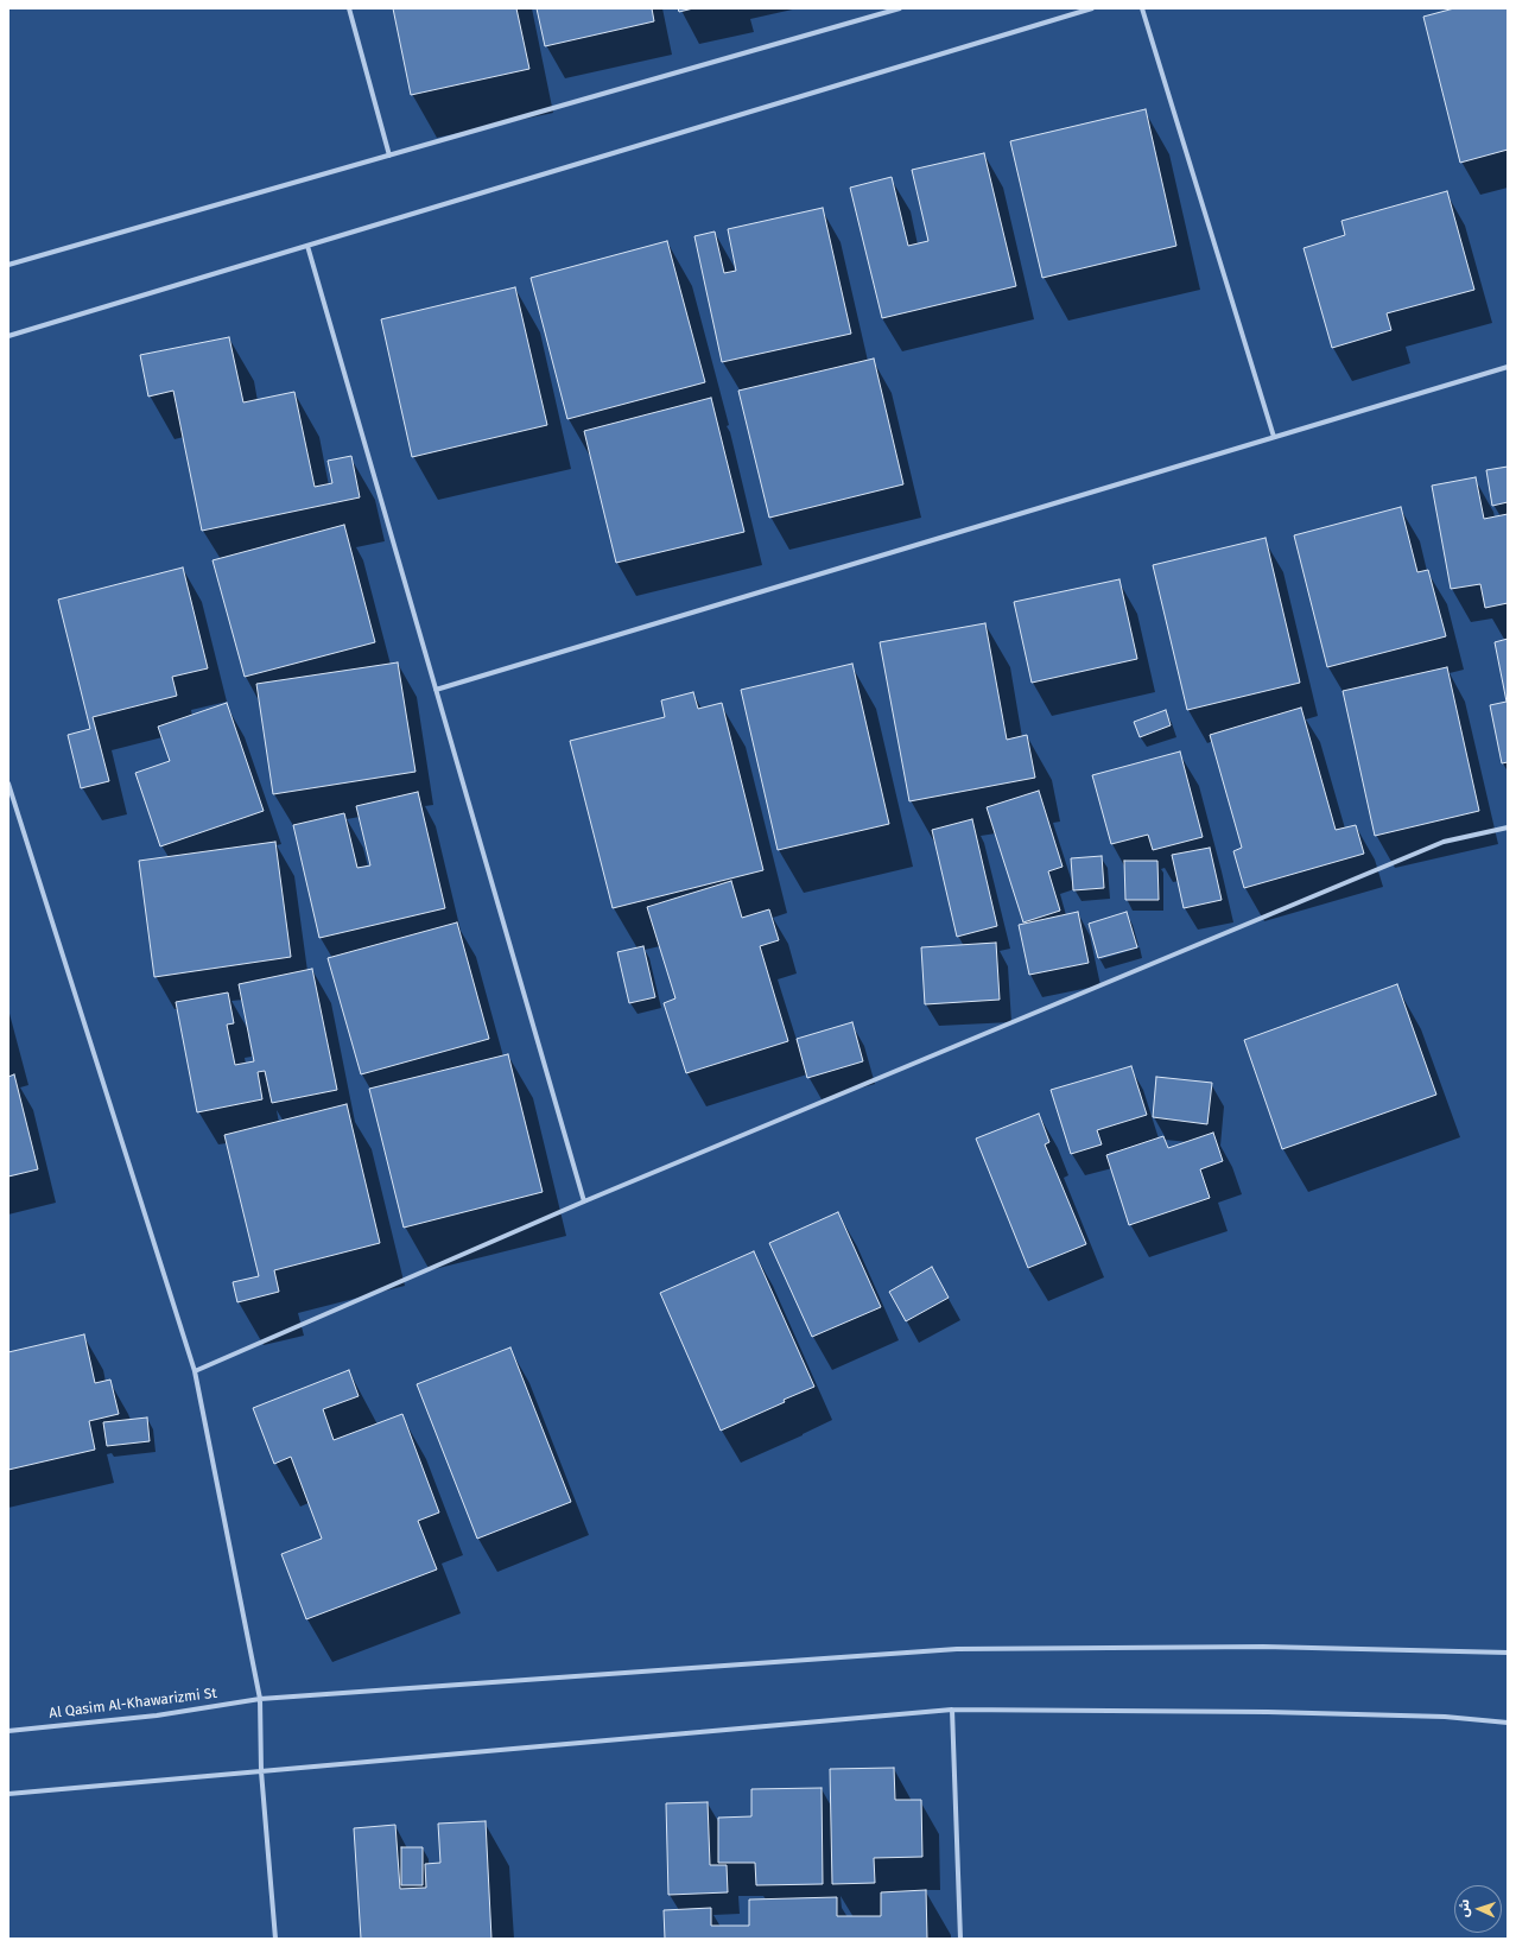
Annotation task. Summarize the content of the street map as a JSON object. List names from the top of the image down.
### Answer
{
  "streets": {
    "street": ["Al Qasim Al-Khawarizmi St"]
  },
  "north": "left"
}
